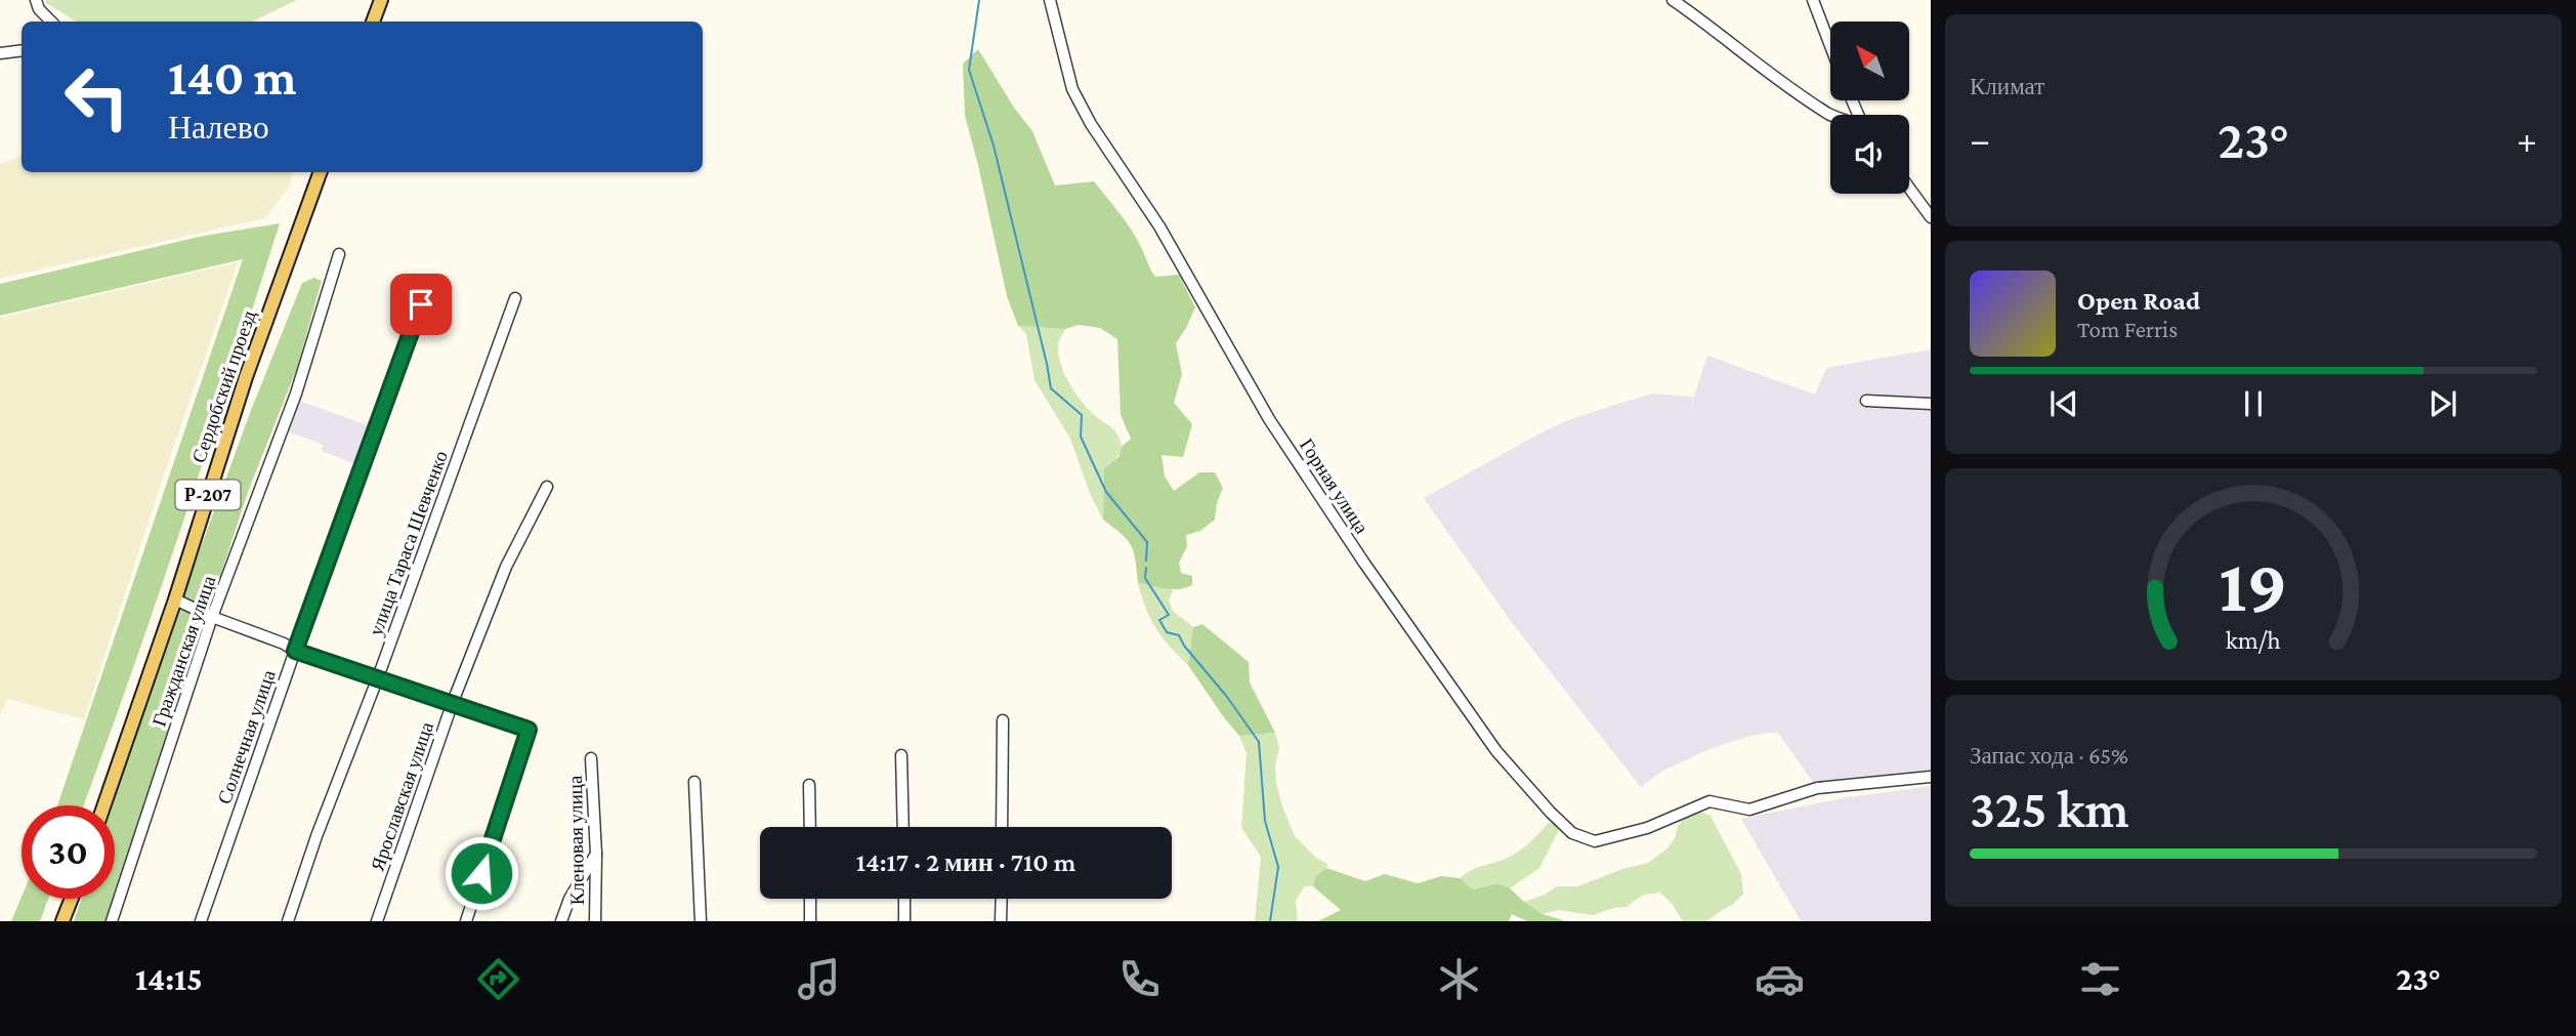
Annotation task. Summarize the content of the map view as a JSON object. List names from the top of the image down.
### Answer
{
  "streets": {
    "main road": ["Сердобский проезд", "Р-207"],
    "street": [
      "Горная улица",
      "улица Тараса Шевченко",
      "Гражданская улица",
      "Солнечная улица",
      "Ярославская улица",
      "Кленовая улица"
    ]
  },
  "north": "top left",
  "page": {
    "tile": [
      "Климат",
      ["Запас хода · 65%", "325 km"]
    ],
    "turn": ["140 m", "Налево"],
    "heat": ["−", "23°", "+"],
    "song": ["Open Road", "Tom Ferris"],
    "limit": "30",
    "trip": "14:17 · 2 мин · 710 m",
    "tabs": ["14:15", "23°"],
    "gauge": ["19", "km/h"]
  }
}
